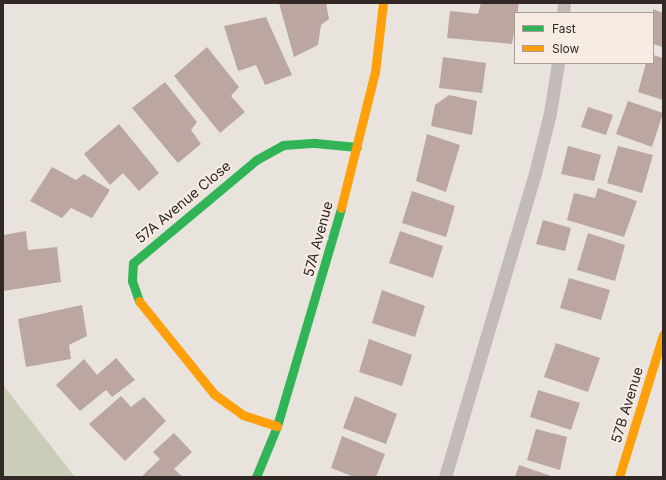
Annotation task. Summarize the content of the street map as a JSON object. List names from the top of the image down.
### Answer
{
  "streets": {
    "street": ["57A Avenue Close", "57A Avenue", "57B Avenue"]
  },
  "crossings": [
    ["57A Avenue Close", "57A Avenue"]
  ],
  "legend": ["Fast", "Slow"]
}
